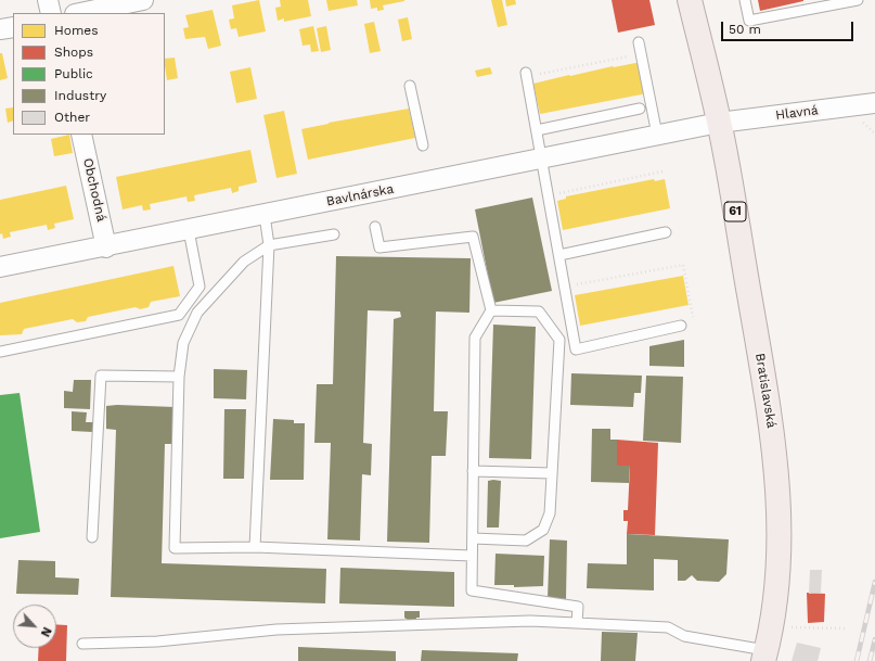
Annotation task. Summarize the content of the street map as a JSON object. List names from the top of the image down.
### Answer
{
  "streets": {
    "main road": ["61", "Bratislavská"],
    "street": ["Hlavná", "Obchodná", "Bavlnárska"]
  },
  "crossings": [
    ["Hlavná", "Bavlnárska"],
    ["Hlavná", "61"],
    ["Hlavná", "Bratislavská"],
    ["Obchodná", "Bavlnárska"],
    ["Bavlnárska", "61"],
    ["Bavlnárska", "Bratislavská"],
    ["61", "Bratislavská"]
  ],
  "legend": [
    "Homes",
    "Shops",
    "Public",
    "Industry",
    "Other"
  ],
  "scale_bar": "50 m",
  "north": "bottom right"
}
